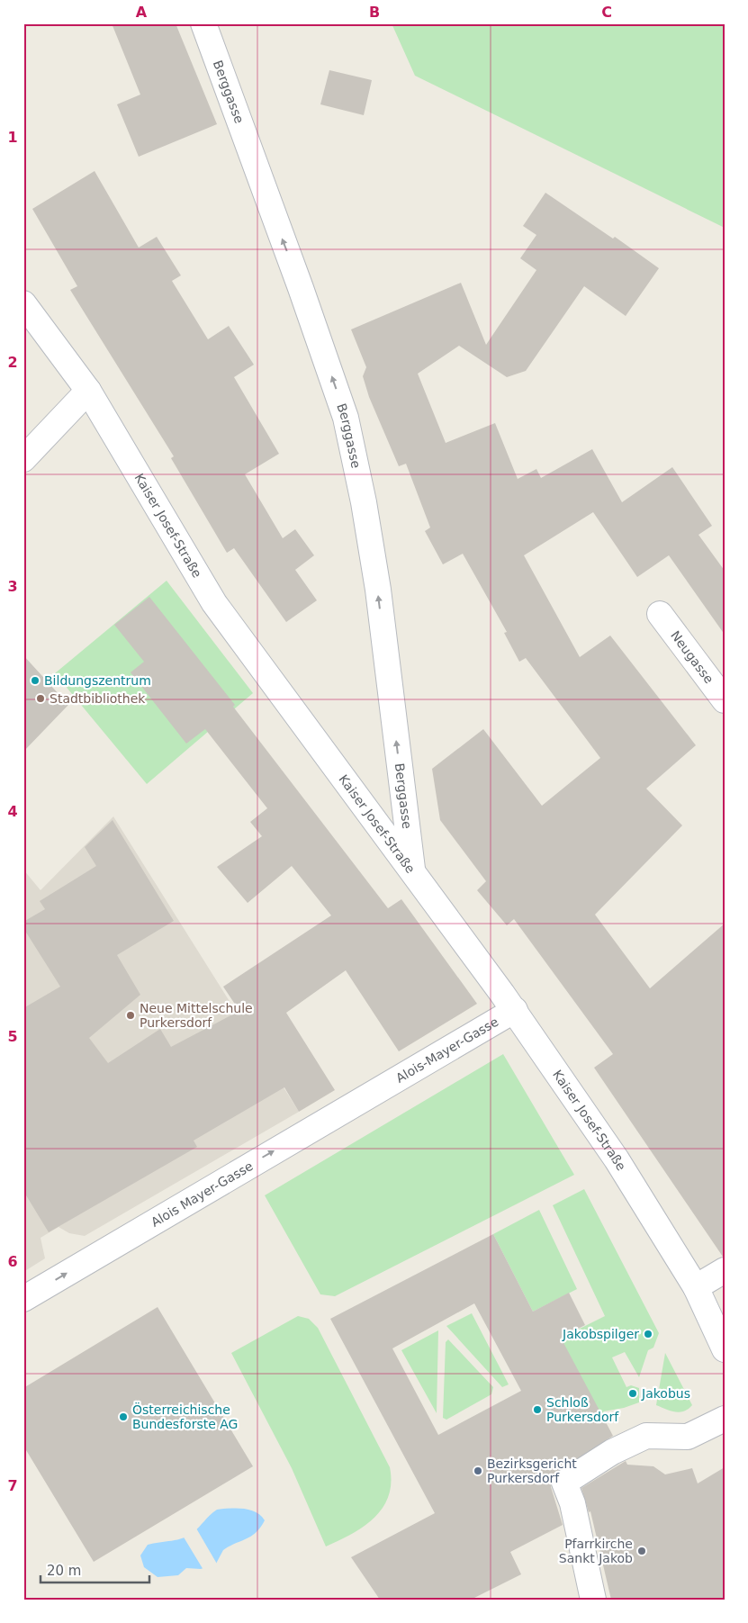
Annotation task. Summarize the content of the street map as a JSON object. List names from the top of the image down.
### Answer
{
  "streets": {
    "street": [
      "Berggasse",
      "Kaiser Josef-Straße",
      "Neugasse",
      "Alois-Mayer-Gasse",
      "Alois Mayer-Gasse"
    ]
  },
  "crossings": [
    ["Berggasse", "Kaiser Josef-Straße"],
    ["Kaiser Josef-Straße", "Alois-Mayer-Gasse"],
    ["Alois-Mayer-Gasse", "Alois Mayer-Gasse"]
  ],
  "one_way": ["Berggasse", "Alois Mayer-Gasse"],
  "places": [
    "Bildungszentrum",
    "Stadtbibliothek",
    "Neue Mittelschule Purkersdorf",
    "Jakobspilger",
    "Jakobus",
    "Schloß Purkersdorf",
    "Österreichische Bundesforste AG",
    "Bezirksgericht Purkersdorf",
    "Pfarrkirche Sankt Jakob"
  ],
  "scale_bar": "20 m",
  "grid": {
    "columns": ["A", "B", "C"],
    "rows": [
      "1",
      "2",
      "3",
      "4",
      "5",
      "6",
      "7"
    ]
  }
}
